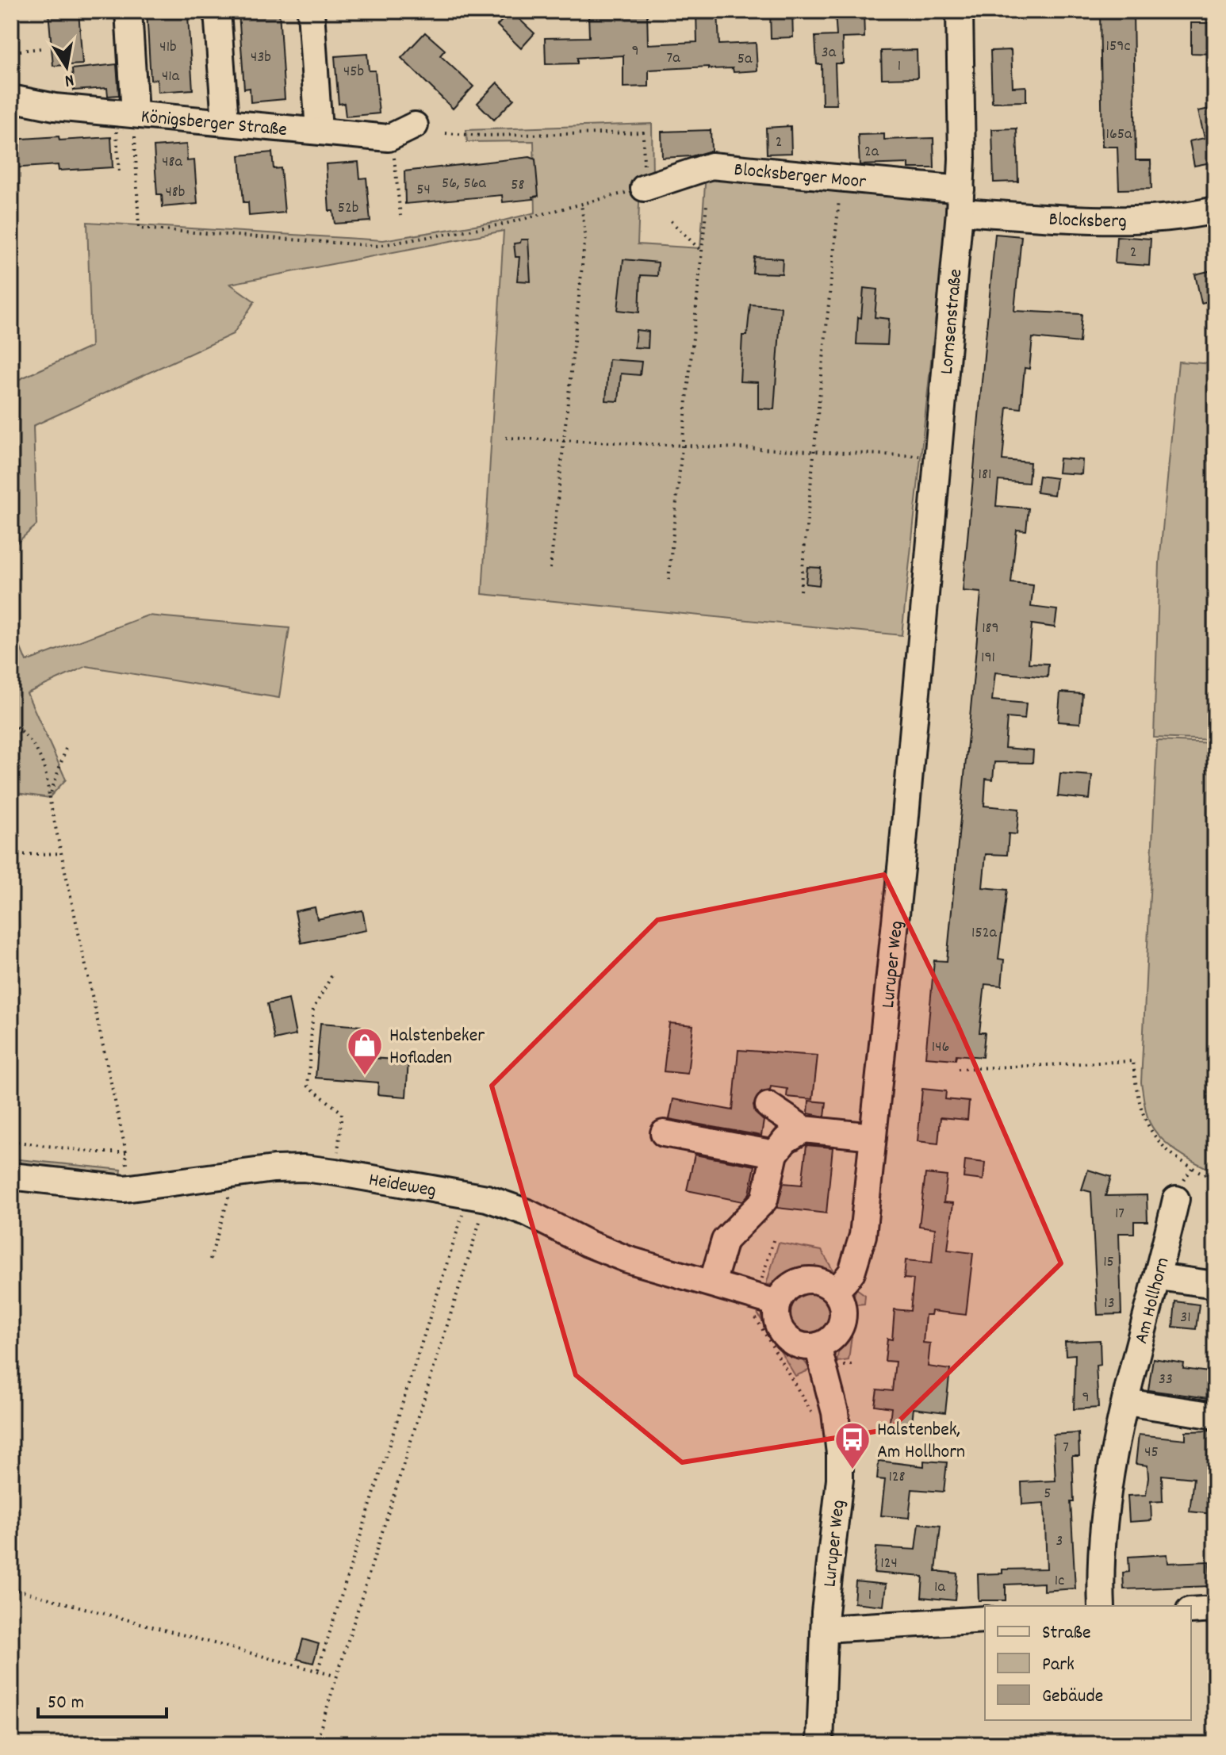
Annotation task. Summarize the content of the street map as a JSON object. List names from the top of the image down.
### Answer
{
  "streets": {
    "street": [
      "Königsberger Straße",
      "Blocksberger Moor",
      "Blocksberg",
      "Lornsenstraße",
      "Luruper Weg",
      "Heideweg",
      "Am Hollhorn"
    ]
  },
  "crossings": [
    ["Blocksberger Moor", "Blocksberg"],
    ["Blocksberger Moor", "Lornsenstraße"],
    ["Blocksberg", "Lornsenstraße"],
    ["Lornsenstraße", "Luruper Weg"],
    ["Luruper Weg", "Heideweg"]
  ],
  "places": {
    "shop": ["Halstenbeker Hofladen"],
    "bus stop": ["Halstenbek, Am Hollhorn"]
  },
  "house_numbers": [
    "159c",
    "41b",
    "9",
    "3a",
    "43b",
    "7a",
    "5a",
    "1",
    "45b",
    "41a",
    "165a",
    "2",
    "2a",
    "48a",
    "56, 56a",
    "58",
    "54",
    "48b",
    "52b",
    "2",
    "181",
    "189",
    "191",
    "152a",
    "146",
    "17",
    "15",
    "13",
    "31",
    "33",
    "9",
    "7",
    "45",
    "128",
    "5",
    "3",
    "124",
    "1c",
    "1a",
    "1"
  ],
  "legend": ["Straße", "Park", "Gebäude"],
  "scale_bar": "50 m",
  "north": "bottom"
}
